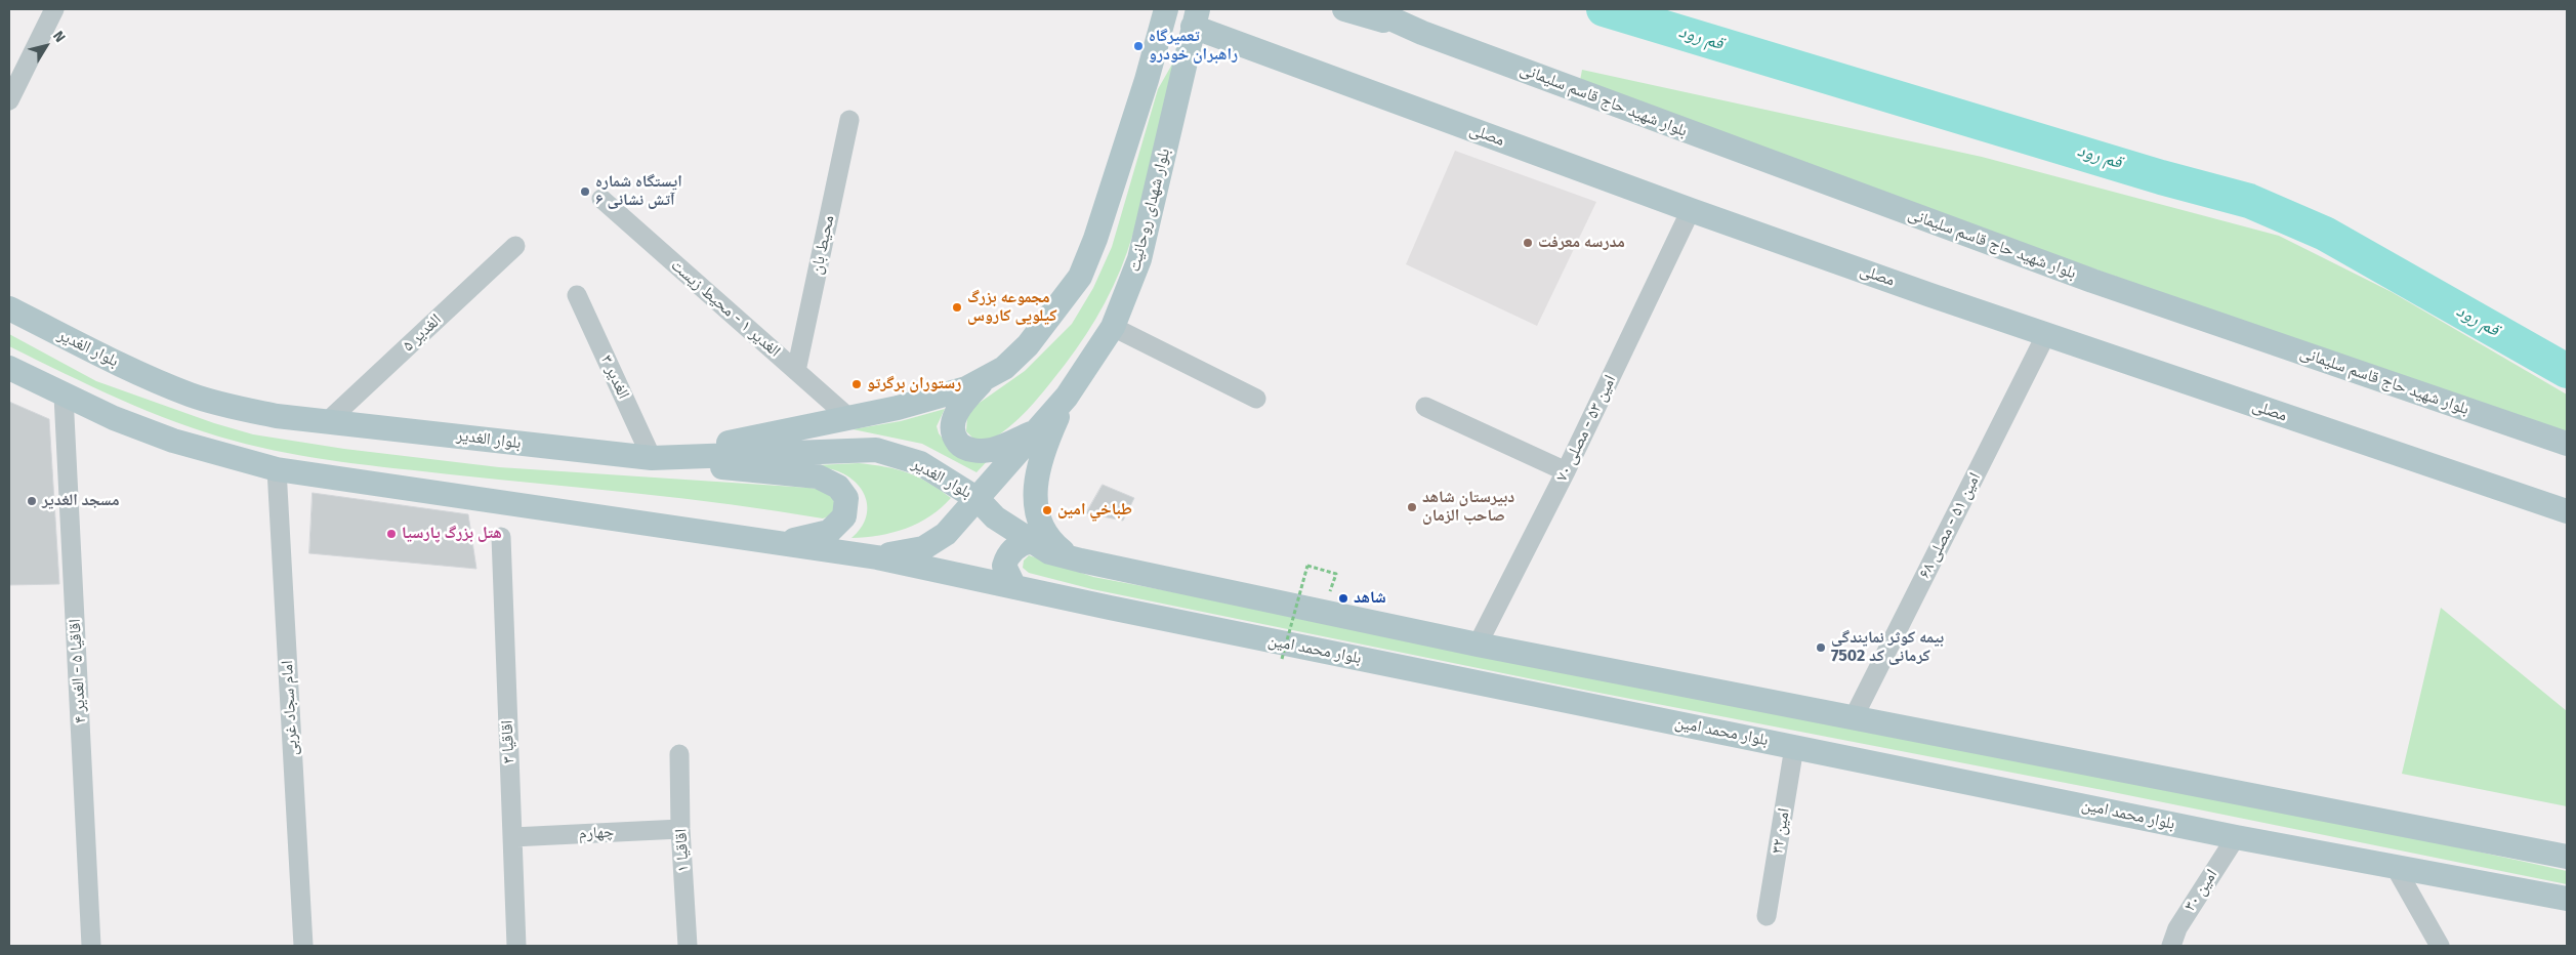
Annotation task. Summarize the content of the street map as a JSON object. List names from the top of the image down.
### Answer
{
  "streets": {
    "main road": [
      "بلوار شهید حاج قاسم سلیمانی",
      "مصلی",
      "بلوار شهدای روحانیت",
      "بلوار الغدیر",
      "بلوار محمد امین"
    ],
    "street": [
      "محیط بان",
      "الغدیر ۱ - محیط زیست",
      "الغدیر ۵",
      "الغدیر ۳",
      "امین ۵۳ - مصلی ۷۰",
      "امین ۵۱ - مصلی ۶۸",
      "اقاقیا ۵ - الغدیر ۴",
      "امام سجاد غربی",
      "اقاقیا ۳",
      "امین ۳۲",
      "چهارم",
      "اقاقیا ۱",
      "امین ۳۰"
    ]
  },
  "crossings": [
    ["مصلی", "بلوار شهدای روحانیت"],
    ["مصلی", "امین ۵۳ - مصلی ۷۰"],
    ["مصلی", "امین ۵۱ - مصلی ۶۸"],
    ["محیط بان", "الغدیر ۱ - محیط زیست"],
    ["الغدیر ۵", "بلوار الغدیر"],
    ["بلوار الغدیر", "الغدیر ۳"],
    ["بلوار محمد امین", "امین ۳۲"],
    ["بلوار محمد امین", "امین ۳۰"],
    ["اقاقیا ۳", "چهارم"],
    ["چهارم", "اقاقیا ۱"]
  ],
  "water": ["قم رود"],
  "places": [
    "تعمیرگاه راهبران خودرو",
    "ایستگاه شماره ۶ آتش نشانی",
    "مدرسه معرفت",
    "مجموعه بزرگ کیلویی کاروس",
    "رستوران برگرتو",
    "مسجد الغدیر",
    "دبیرستان شاهد صاحب الزمان",
    "طباخي امين",
    "هتل بزرگ پارسیا",
    "شاهد",
    "بیمه کوثر نمایندگی کرمانی کد 7502"
  ],
  "north": "top right"
}
